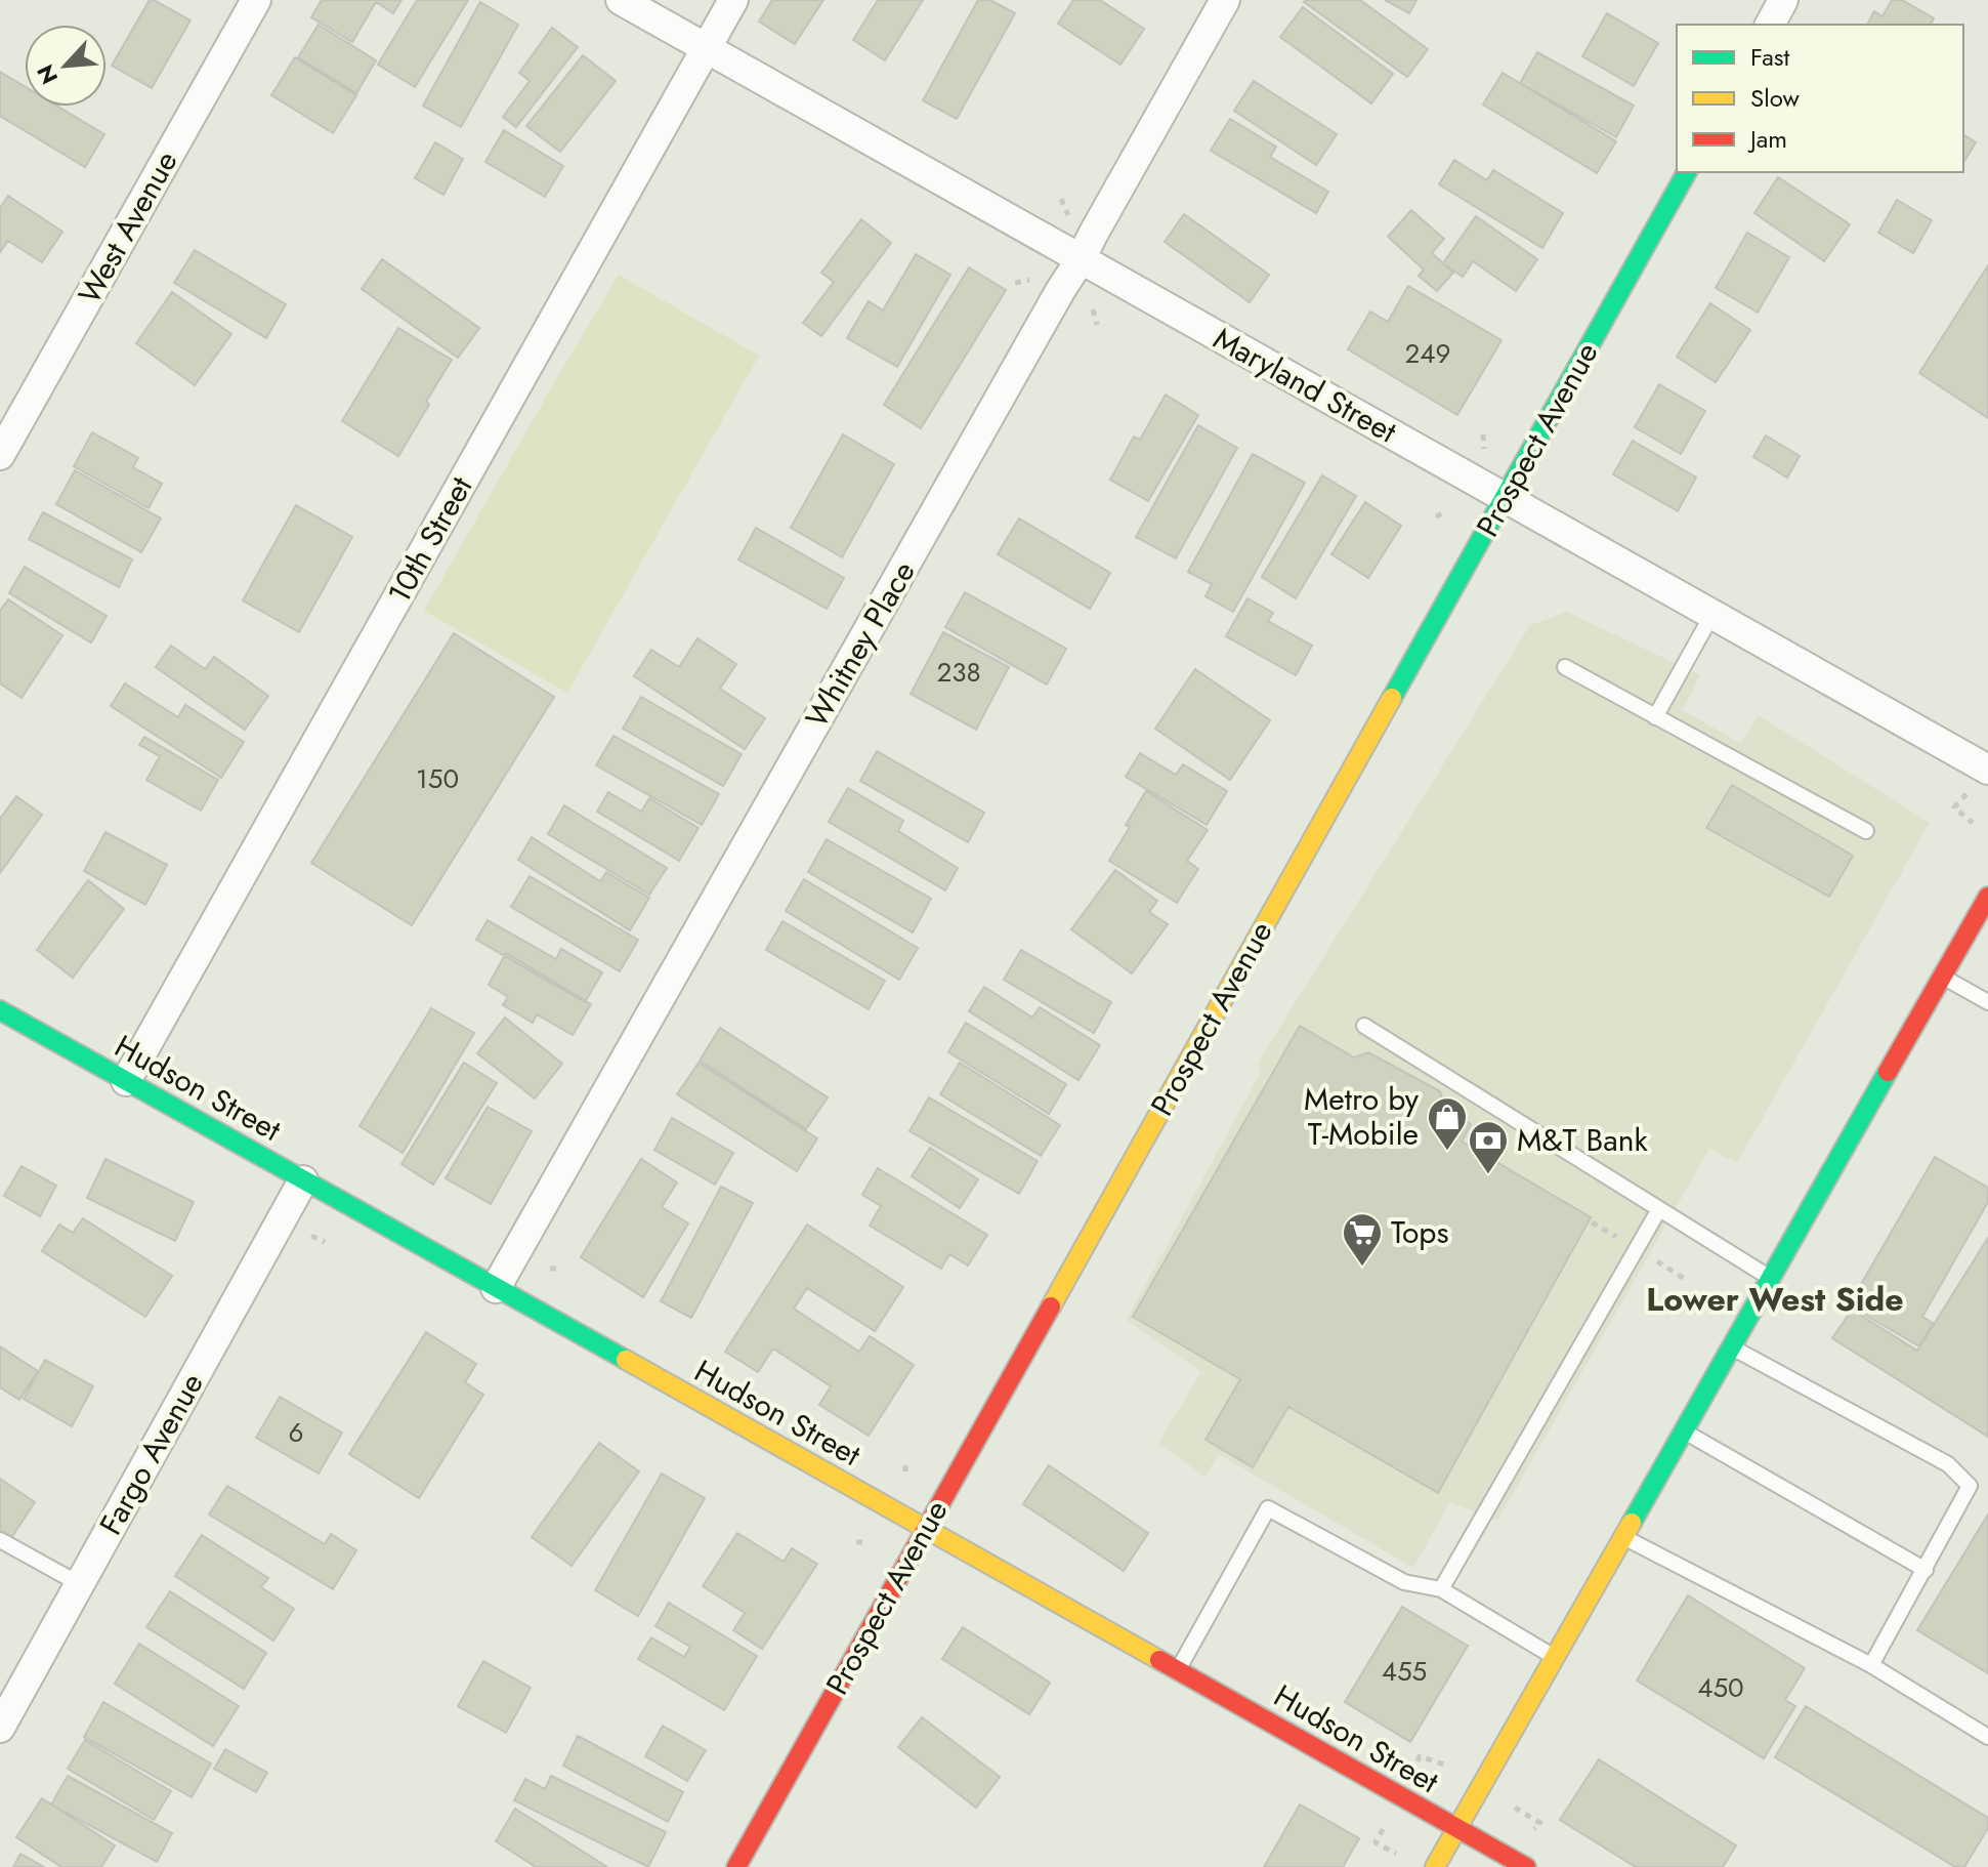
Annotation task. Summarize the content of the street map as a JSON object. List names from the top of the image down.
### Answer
{
  "streets": {
    "street": [
      "West Avenue",
      "Maryland Street",
      "Prospect Avenue",
      "10th Street",
      "Whitney Place",
      "Hudson Street",
      "Fargo Avenue"
    ]
  },
  "crossings": [
    ["Maryland Street", "Prospect Avenue"],
    ["Maryland Street", "10th Street"],
    ["Maryland Street", "Whitney Place"],
    ["Prospect Avenue", "Hudson Street"],
    ["10th Street", "Hudson Street"],
    ["Whitney Place", "Hudson Street"],
    ["Hudson Street", "Fargo Avenue"]
  ],
  "districts": ["Lower West Side"],
  "places": {
    "shop": ["Metro by T-Mobile"],
    "bank": ["M&T Bank"],
    "supermarket": ["Tops"]
  },
  "house_numbers": [
    "249",
    "238",
    "150",
    "6",
    "455",
    "450"
  ],
  "legend": ["Fast", "Slow", "Jam"],
  "north": "bottom left"
}
